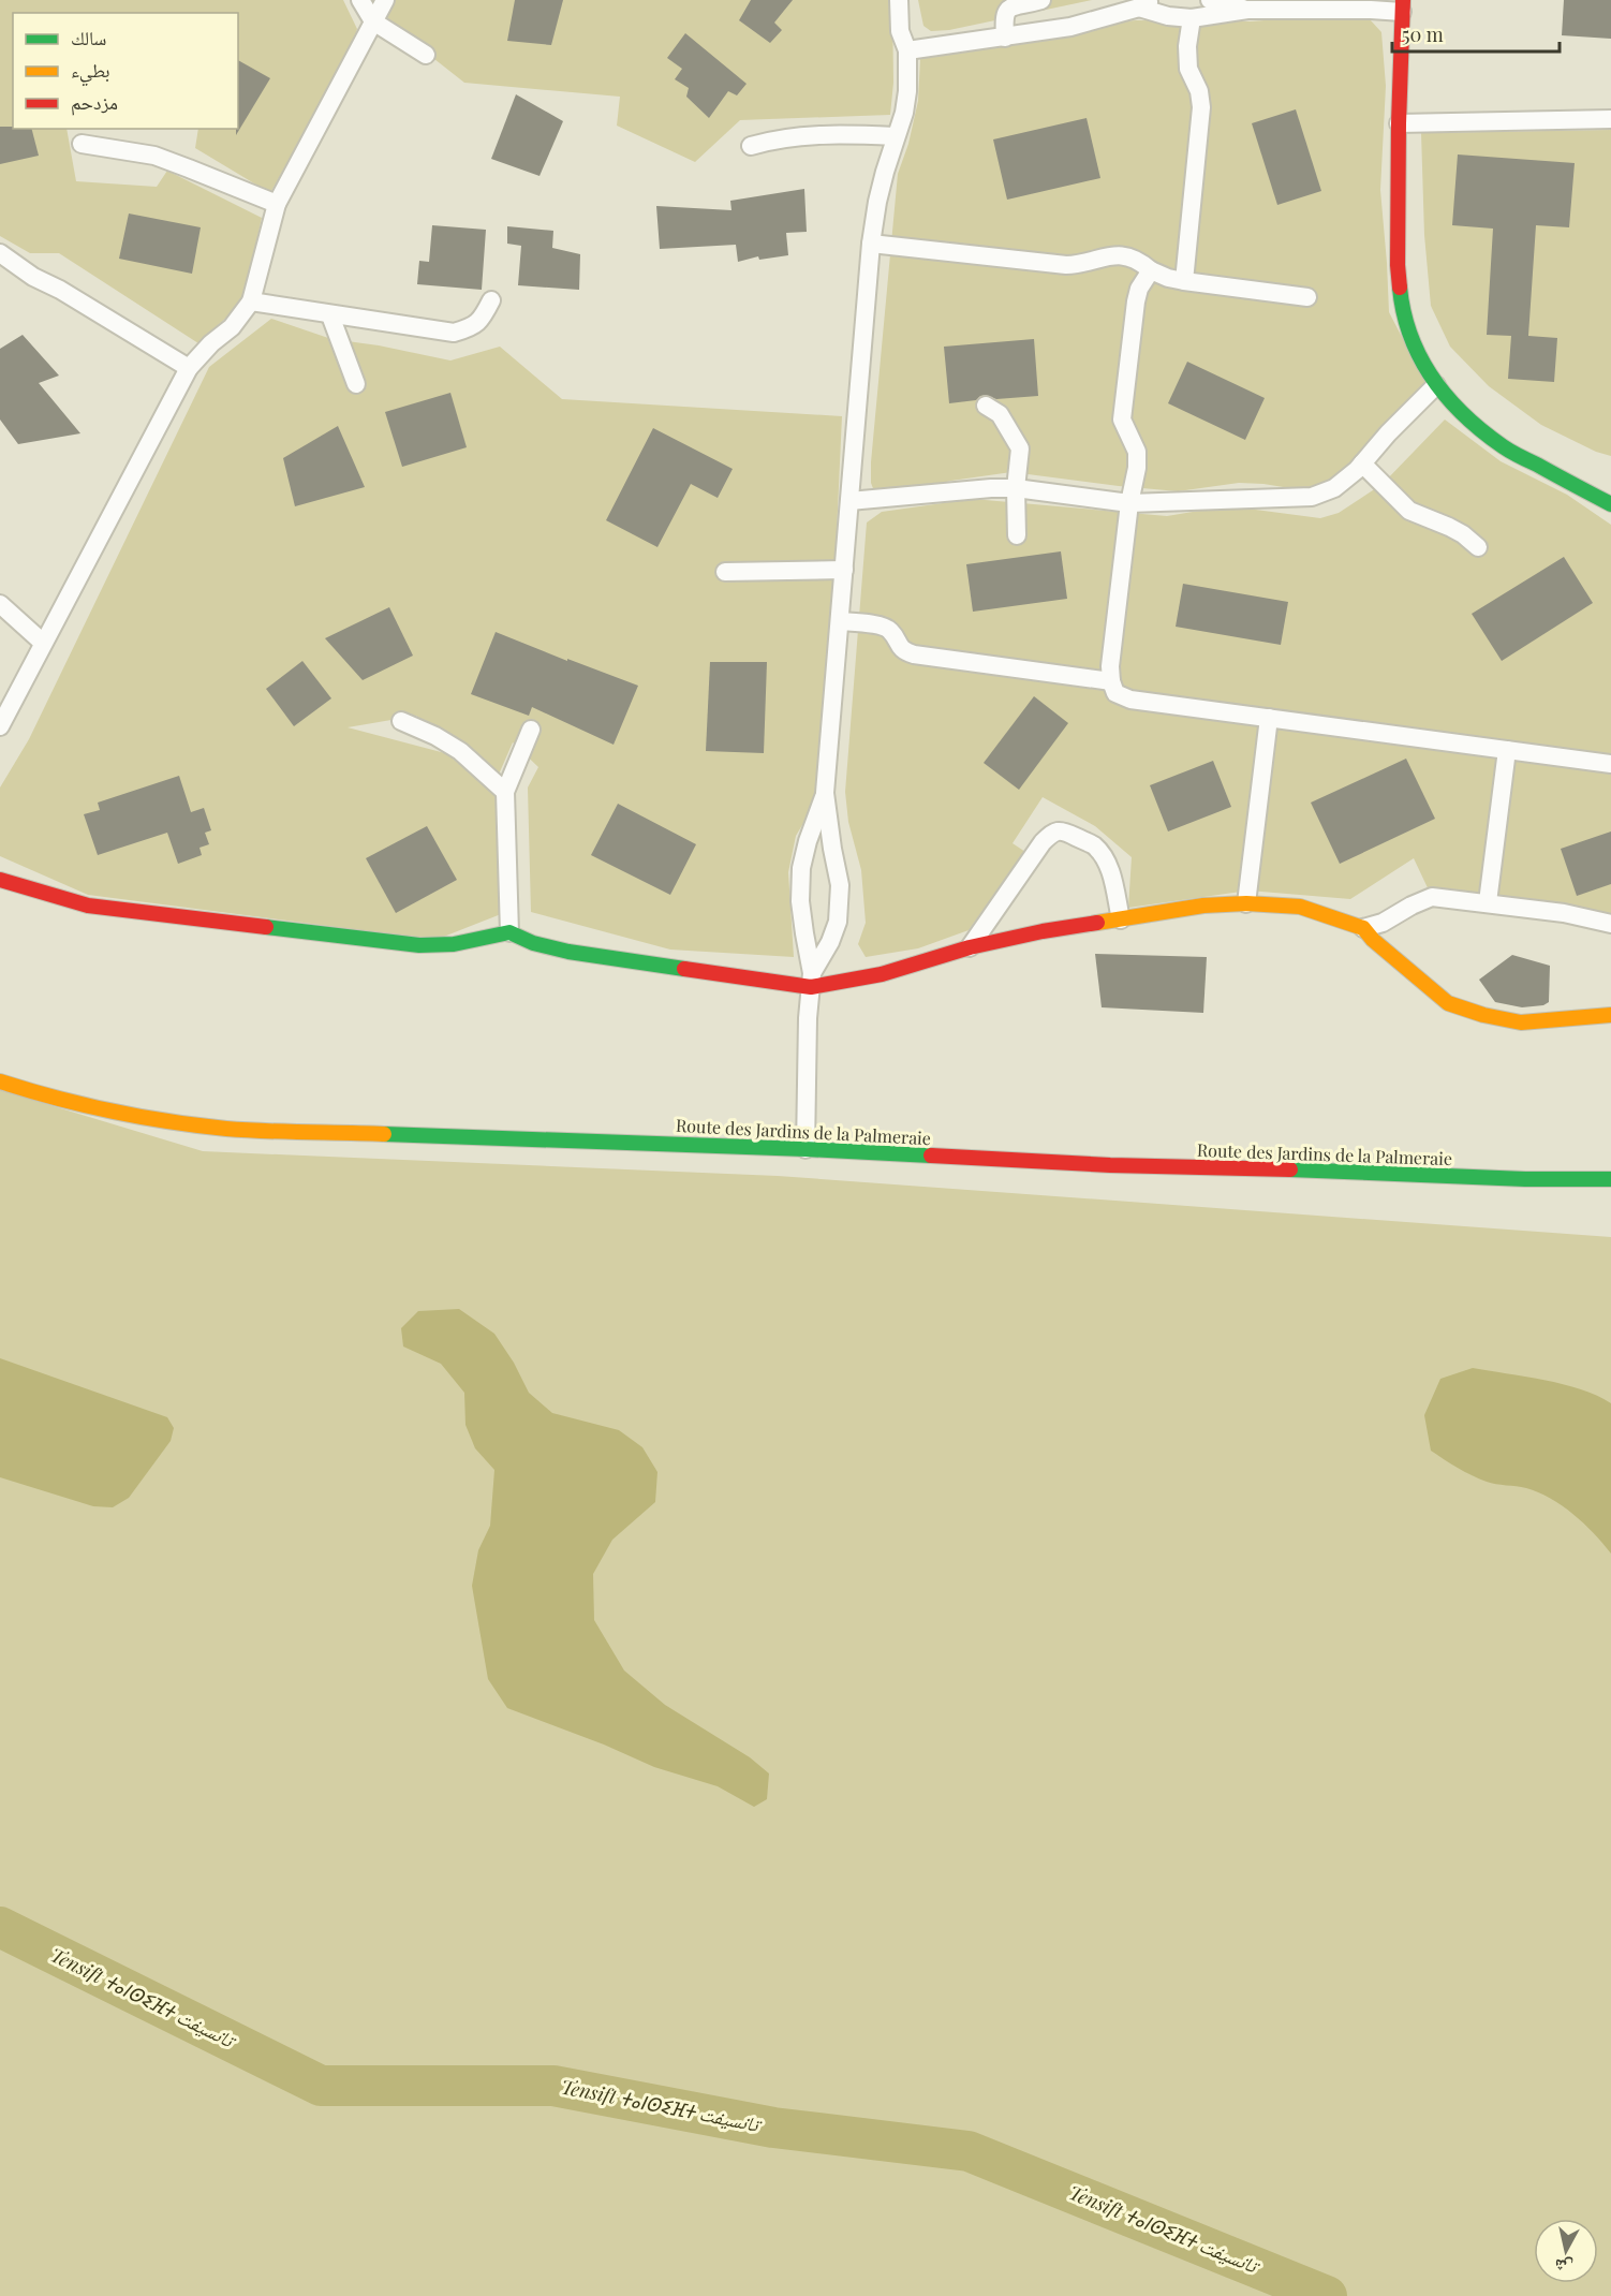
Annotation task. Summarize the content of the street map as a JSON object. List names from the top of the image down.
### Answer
{
  "streets": {
    "street": ["Route des Jardins de la Palmeraie"]
  },
  "water": ["Tensift ⵜⴰⵏⵙⵉⴼⵜ تانسيفت"],
  "legend": ["سالك", "بطيء", "مزدحم"],
  "scale_bar": "50 m",
  "north": "bottom"
}
